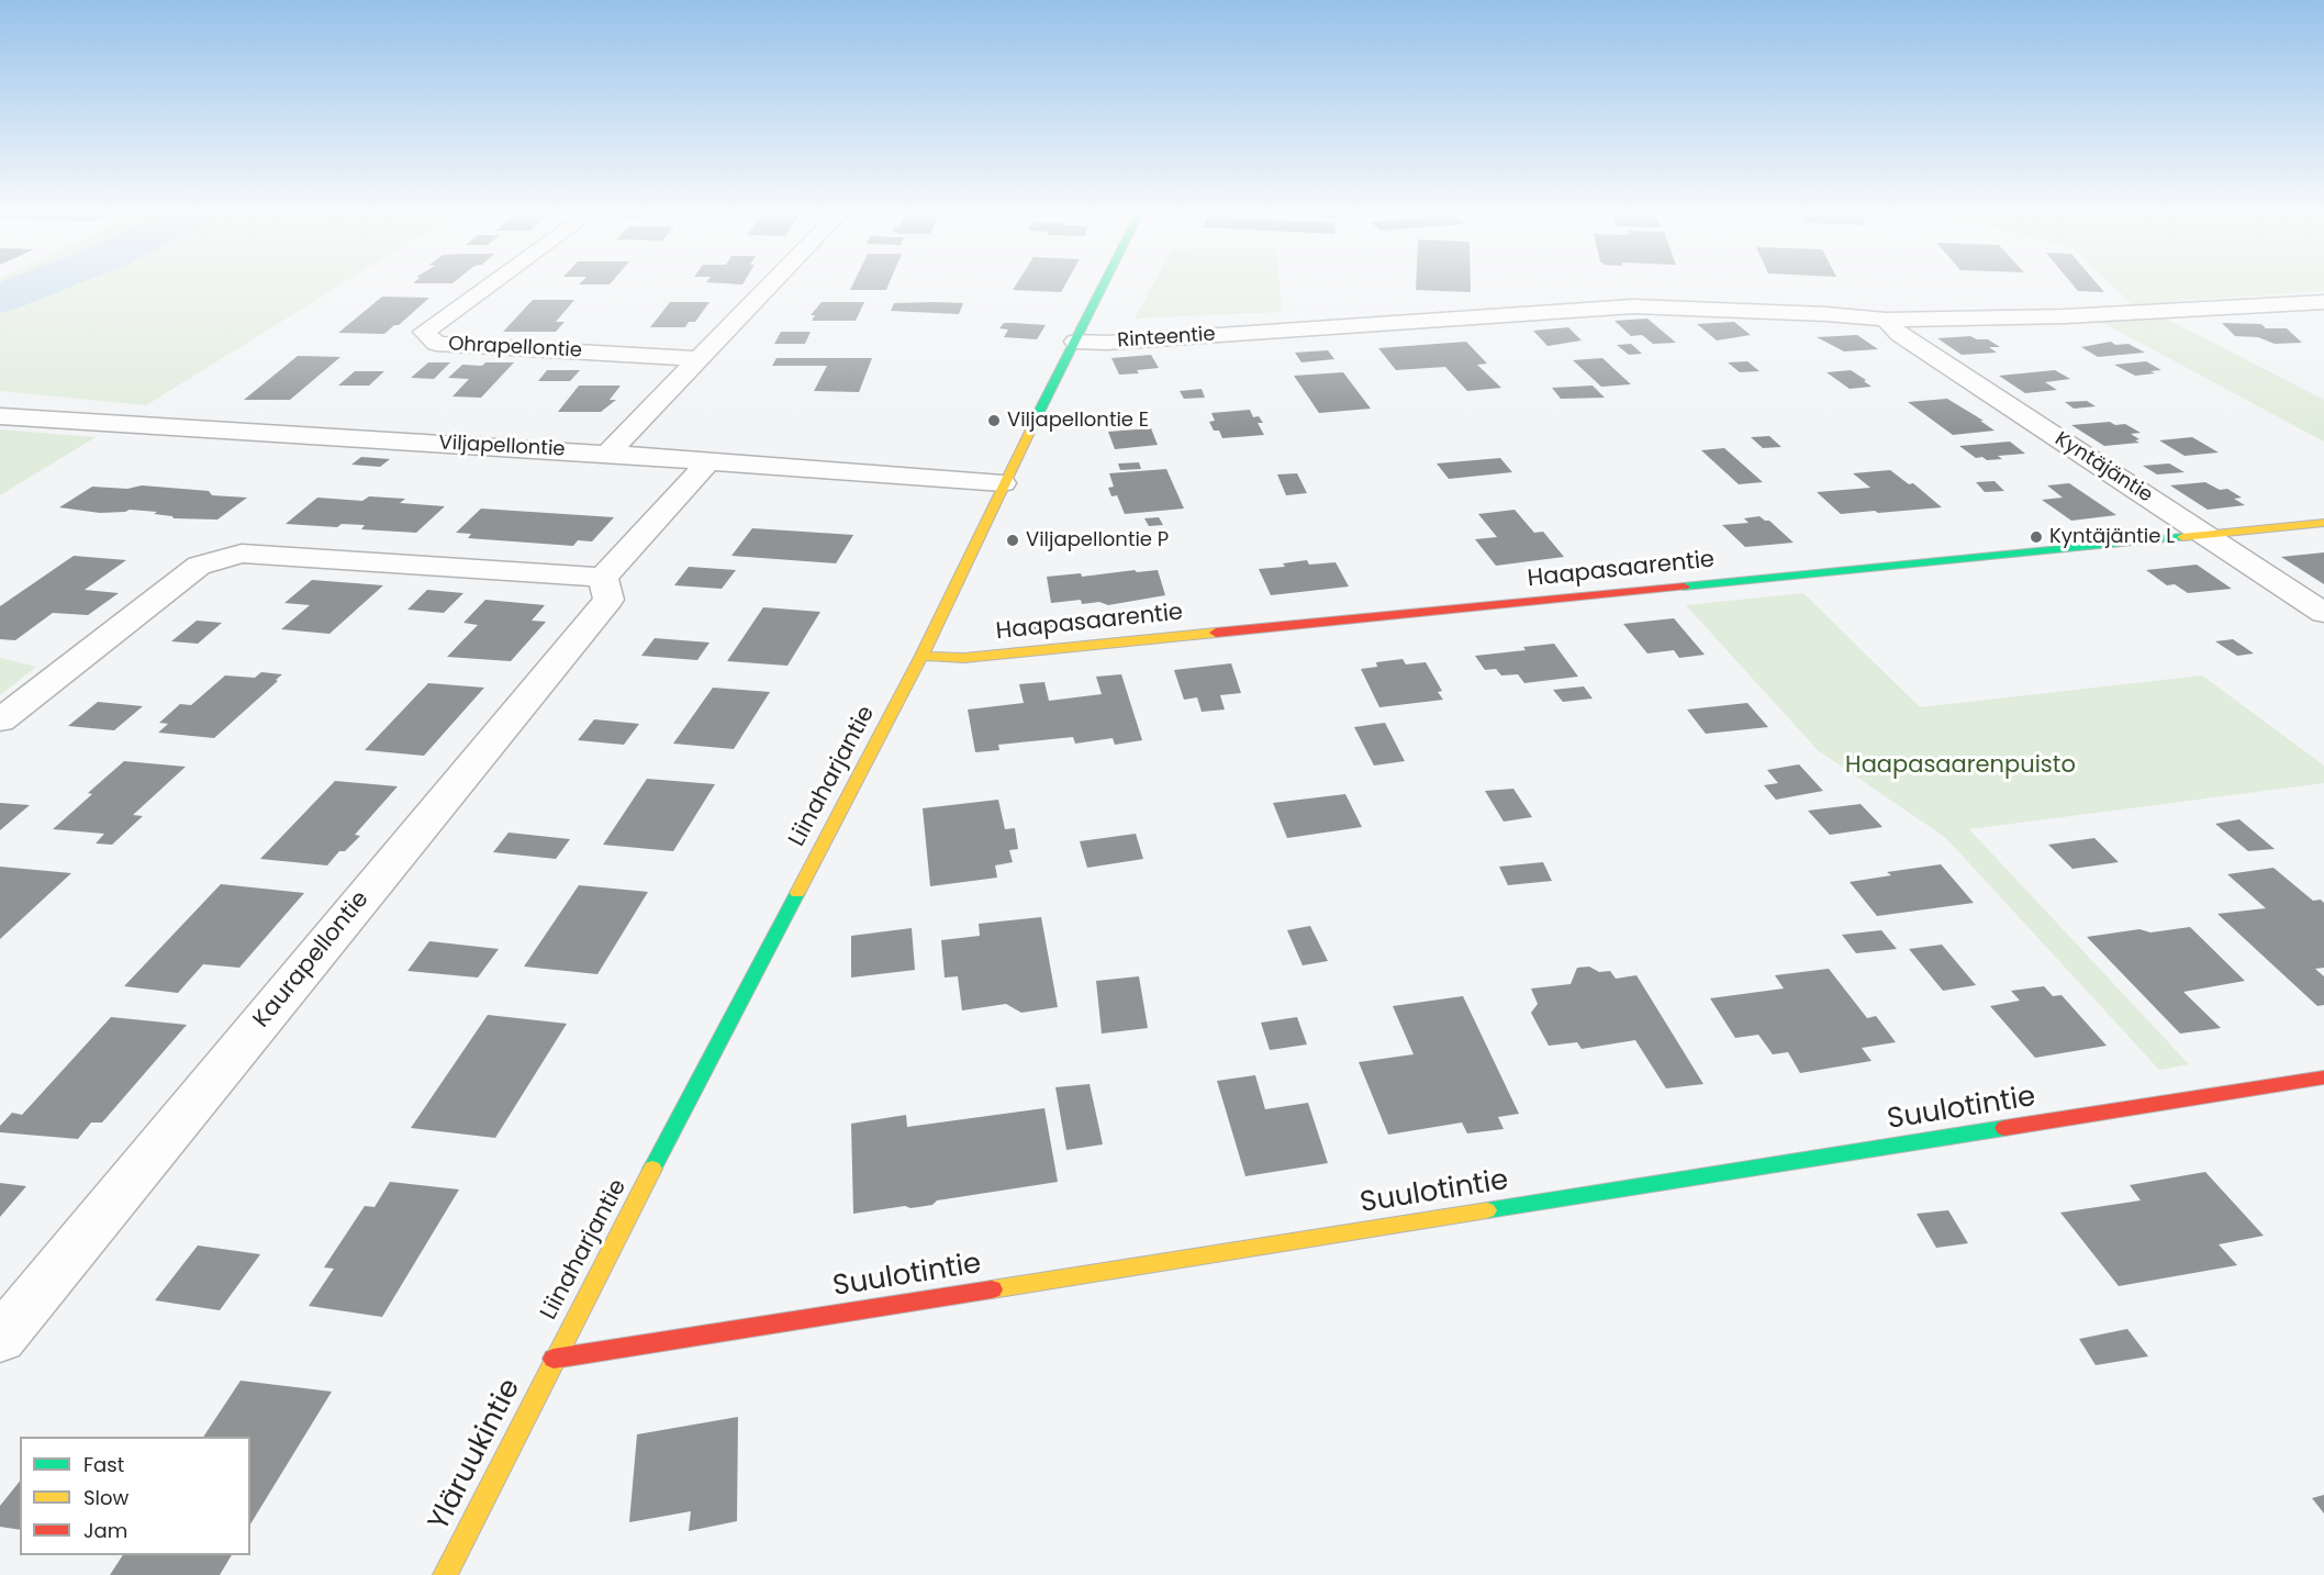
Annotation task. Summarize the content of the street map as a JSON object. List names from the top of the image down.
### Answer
{
  "streets": {
    "street": [
      "Rinteentie",
      "Ohrapellontie",
      "Viljapellontie",
      "Kyntäjäntie",
      "Haapasaarentie",
      "Liinaharjantie",
      "Kaurapellontie",
      "Suulotintie",
      "Yläruukintie"
    ]
  },
  "crossings": [
    ["Rinteentie", "Kyntäjäntie"],
    ["Rinteentie", "Liinaharjantie"],
    ["Viljapellontie", "Liinaharjantie"],
    ["Kyntäjäntie", "Haapasaarentie"],
    ["Haapasaarentie", "Liinaharjantie"],
    ["Liinaharjantie", "Suulotintie"],
    ["Liinaharjantie", "Yläruukintie"],
    ["Suulotintie", "Yläruukintie"]
  ],
  "parks": ["Haapasaarenpuisto"],
  "places": ["Viljapellontie E", "Kyntäjäntie L", "Viljapellontie P"],
  "legend": ["Fast", "Slow", "Jam"]
}
